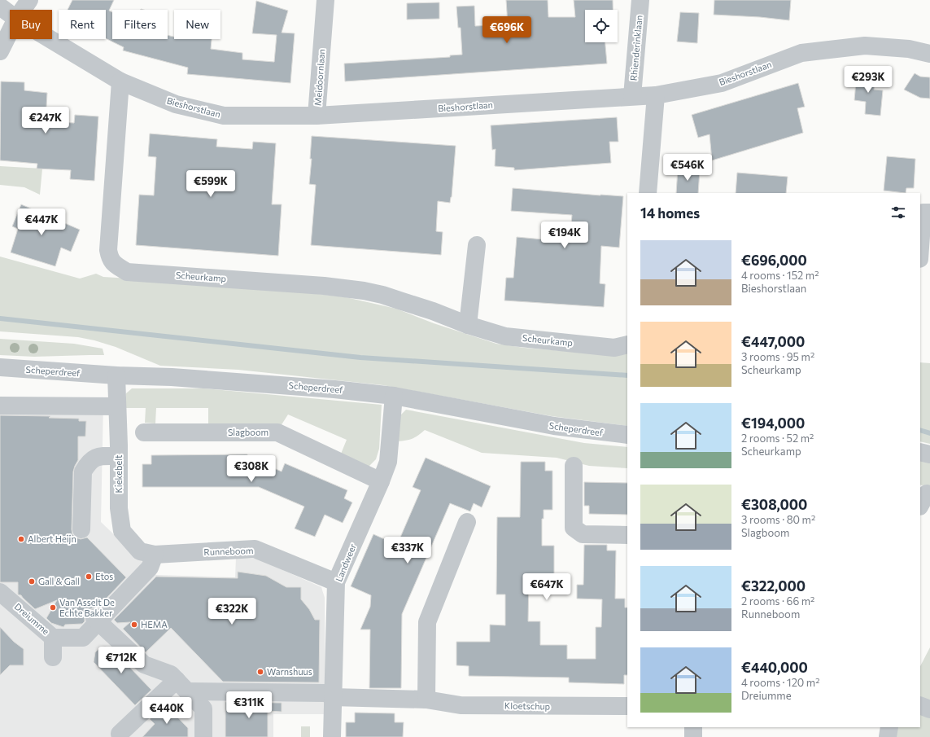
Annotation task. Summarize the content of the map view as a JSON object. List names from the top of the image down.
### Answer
{
  "streets": {
    "street": [
      "Rhienderinklaan",
      "Bieshorstlaan",
      "Meidoornlaan",
      "Scheurkamp",
      "Scheperdreef",
      "Slagboom",
      "Kiekebelt",
      "Runneboom",
      "Landweer",
      "Dreiumme",
      "Kloetschup"
    ]
  },
  "crossings": [
    ["Rhienderinklaan", "Bieshorstlaan"],
    ["Bieshorstlaan", "Meidoornlaan"],
    ["Bieshorstlaan", "Scheurkamp"],
    ["Scheperdreef", "Kiekebelt"],
    ["Scheperdreef", "Landweer"],
    ["Slagboom", "Landweer"],
    ["Kiekebelt", "Runneboom"],
    ["Kiekebelt", "Dreiumme"],
    ["Runneboom", "Landweer"],
    ["Runneboom", "Dreiumme"],
    ["Landweer", "Kloetschup"]
  ],
  "places": [
    "Albert Heijn",
    "Etos",
    "Gall & Gall",
    "Van Asselt De Echte Bakker",
    "HEMA",
    "Warnshuus"
  ],
  "page": {
    "chip": [
      "Buy",
      "Rent",
      "Filters",
      "New"
    ],
    "price": [
      "€696K",
      "€293K",
      "€247K",
      "€546K",
      "€599K",
      "€447K",
      "€194K",
      "€308K",
      "€337K",
      "€647K",
      "€322K",
      "€712K",
      "€311K",
      "€440K"
    ],
    "heading": "14 homes",
    "list": [
      {
        "name": "€696,000",
        "note": "4 rooms · 152 m² · Bieshorstlaan"
      },
      {
        "name": "€447,000",
        "note": "3 rooms · 95 m² · Scheurkamp"
      },
      {
        "name": "€194,000",
        "note": "2 rooms · 52 m² · Scheurkamp"
      },
      {
        "name": "€308,000",
        "note": "3 rooms · 80 m² · Slagboom"
      },
      {
        "name": "€322,000",
        "note": "2 rooms · 66 m² · Runneboom"
      },
      {
        "name": "€440,000",
        "note": "4 rooms · 120 m² · Dreiumme"
      }
    ]
  }
}
